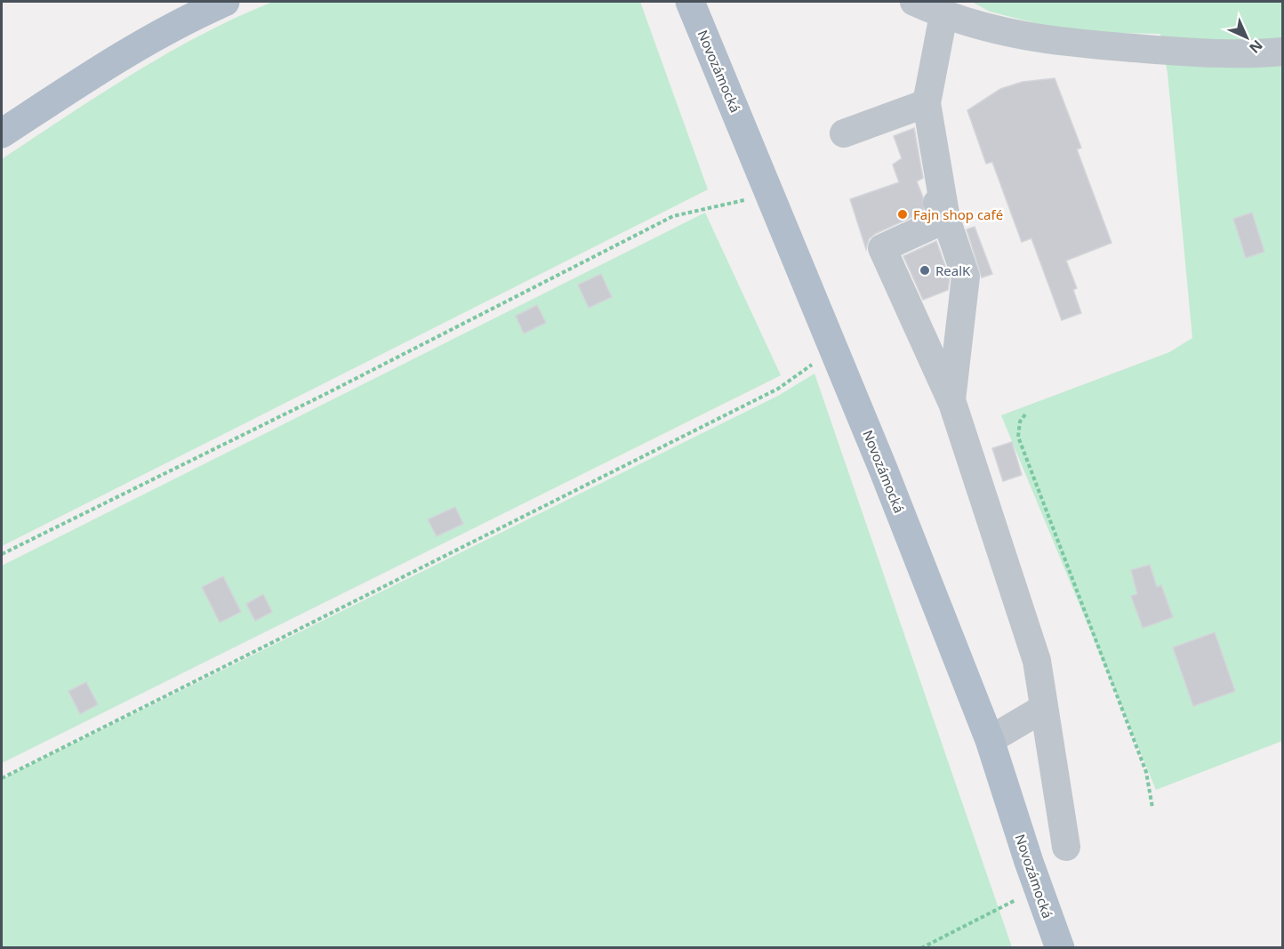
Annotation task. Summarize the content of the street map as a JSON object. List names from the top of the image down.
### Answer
{
  "streets": {
    "main road": ["Novozámocká"]
  },
  "places": ["Fajn shop café", "RealK"],
  "north": "bottom right"
}
